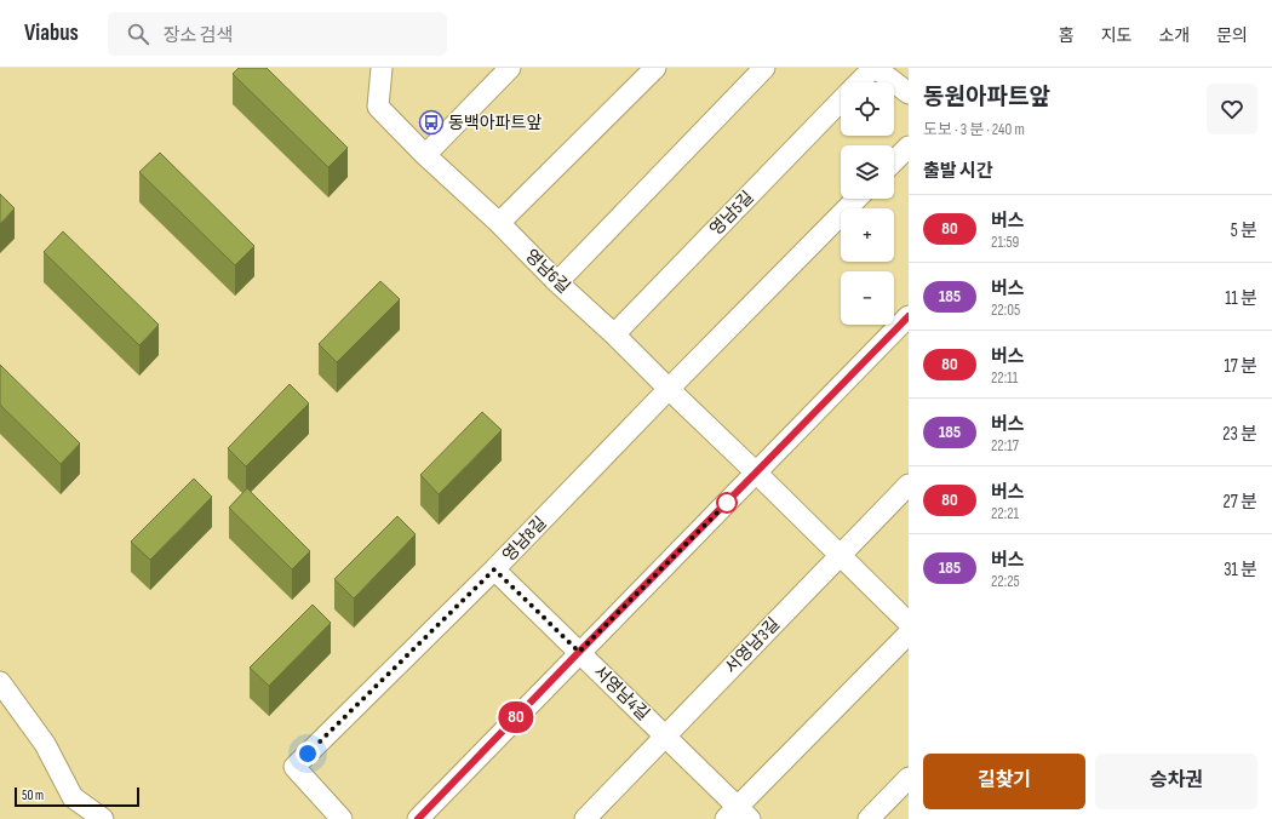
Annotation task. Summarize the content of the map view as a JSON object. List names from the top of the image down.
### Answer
{
  "streets": {
    "street": [
      "영남5길",
      "영남6길",
      "영남8길",
      "서영남3길",
      "서영남4길"
    ]
  },
  "crossings": [
    ["영남5길", "영남6길"],
    ["영남6길", "영남8길"],
    ["영남8길", "서영남4길"],
    ["서영남3길", "서영남4길"]
  ],
  "places": {
    "bus stop": ["동백아파트앞"]
  },
  "lines": ["bus line 80"],
  "scale_bar": "50 m",
  "page": {
    "header": "Viabus",
    "search": "장소 검색",
    "nav": [
      "홈",
      "지도",
      "소개",
      "문의"
    ],
    "on_map": "80",
    "heading": [
      ["동원아파트앞", "도보 · 3 분 · 240 m"],
      "출발 시간"
    ],
    "map_buttons": ["+", "−"],
    "list": [
      {
        "mark": "80",
        "name": "버스",
        "note": "21:59",
        "value": "5 분"
      },
      {
        "mark": "185",
        "name": "버스",
        "note": "22:05",
        "value": "11 분"
      },
      {
        "mark": "80",
        "name": "버스",
        "note": "22:11",
        "value": "17 분"
      },
      {
        "mark": "185",
        "name": "버스",
        "note": "22:17",
        "value": "23 분"
      },
      {
        "mark": "80",
        "name": "버스",
        "note": "22:21",
        "value": "27 분"
      },
      {
        "mark": "185",
        "name": "버스",
        "note": "22:25",
        "value": "31 분"
      }
    ],
    "buttons": ["길찾기", "승차권"],
    "scale": "50 m"
  }
}
